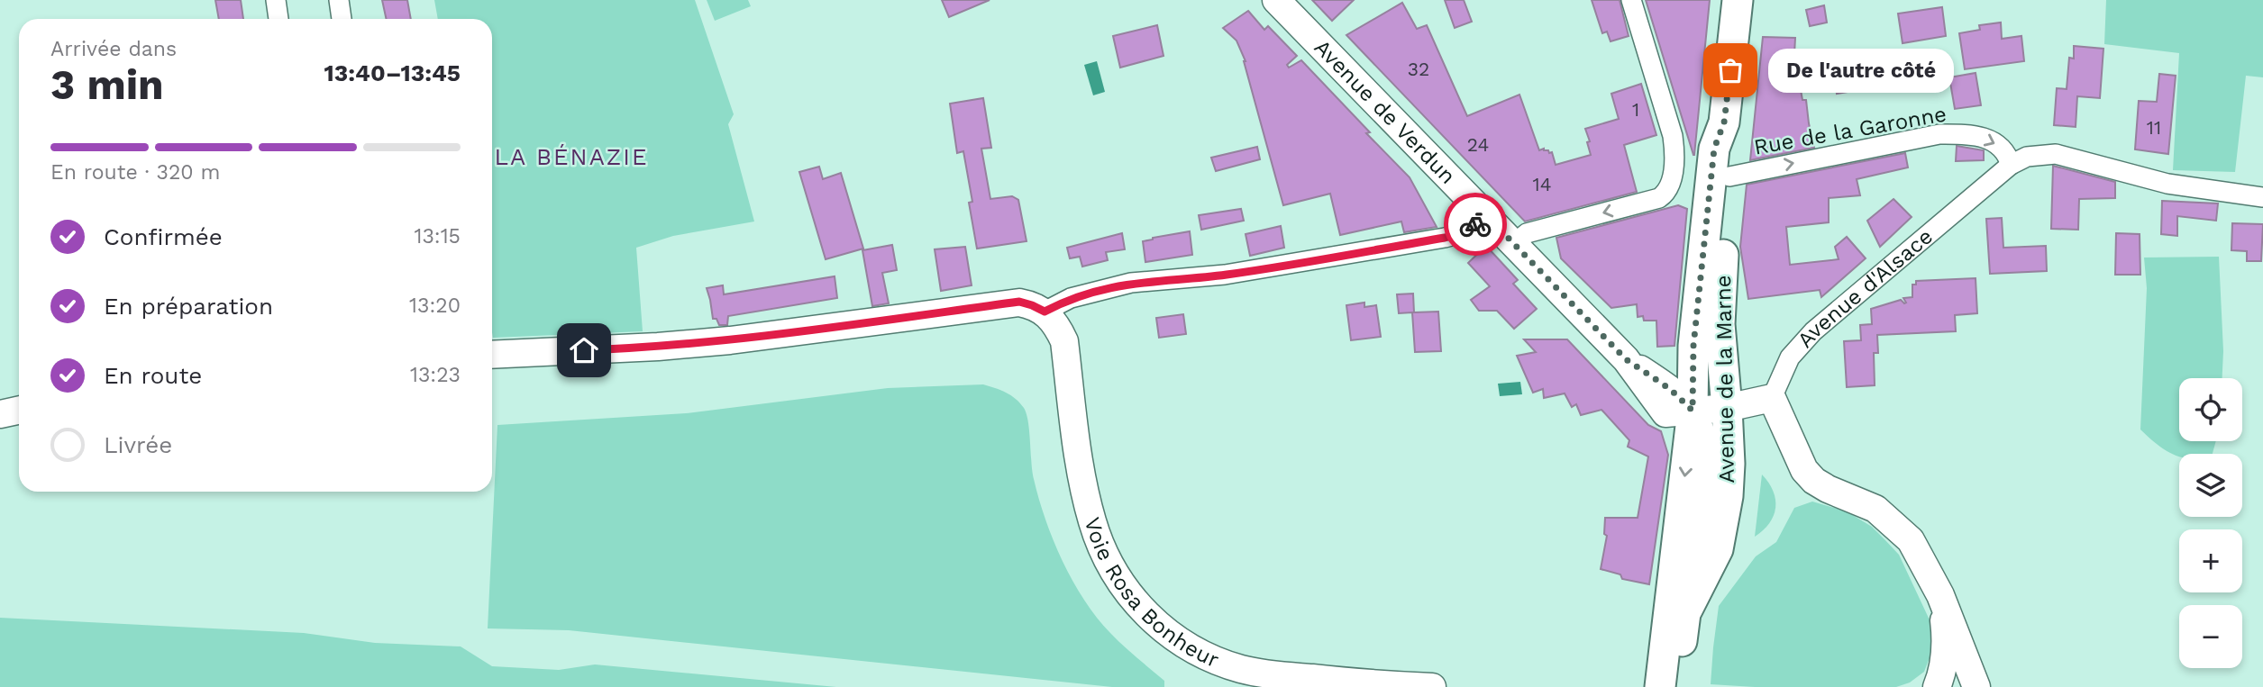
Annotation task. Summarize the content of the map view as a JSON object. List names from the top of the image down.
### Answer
{
  "streets": {
    "main road": ["Avenue de la Marne"],
    "street": [
      "Avenue de Verdun",
      "Rue de la Garonne",
      "Avenue d'Alsace",
      "Voie Rosa Bonheur"
    ]
  },
  "crossings": [
    ["Avenue de Verdun", "Avenue de la Marne"],
    ["Rue de la Garonne", "Avenue d'Alsace"],
    ["Rue de la Garonne", "Avenue de la Marne"]
  ],
  "one_way": ["Rue de la Garonne"],
  "districts": ["LA BÉNAZIE"],
  "places": ["De l'autre côté"],
  "house_numbers": [
    "32",
    "1",
    "11",
    "24",
    "14"
  ],
  "page": {
    "heading": ["3 min", "Arrivée dans", "13:40–13:45"],
    "bubble": "De l'autre côté",
    "bar": "En route · 320 m",
    "list": [
      ["Confirmée", "13:15"],
      ["En préparation", "13:20"],
      ["En route", "13:23"],
      "Livrée"
    ],
    "map_buttons": ["+", "−"]
  }
}
